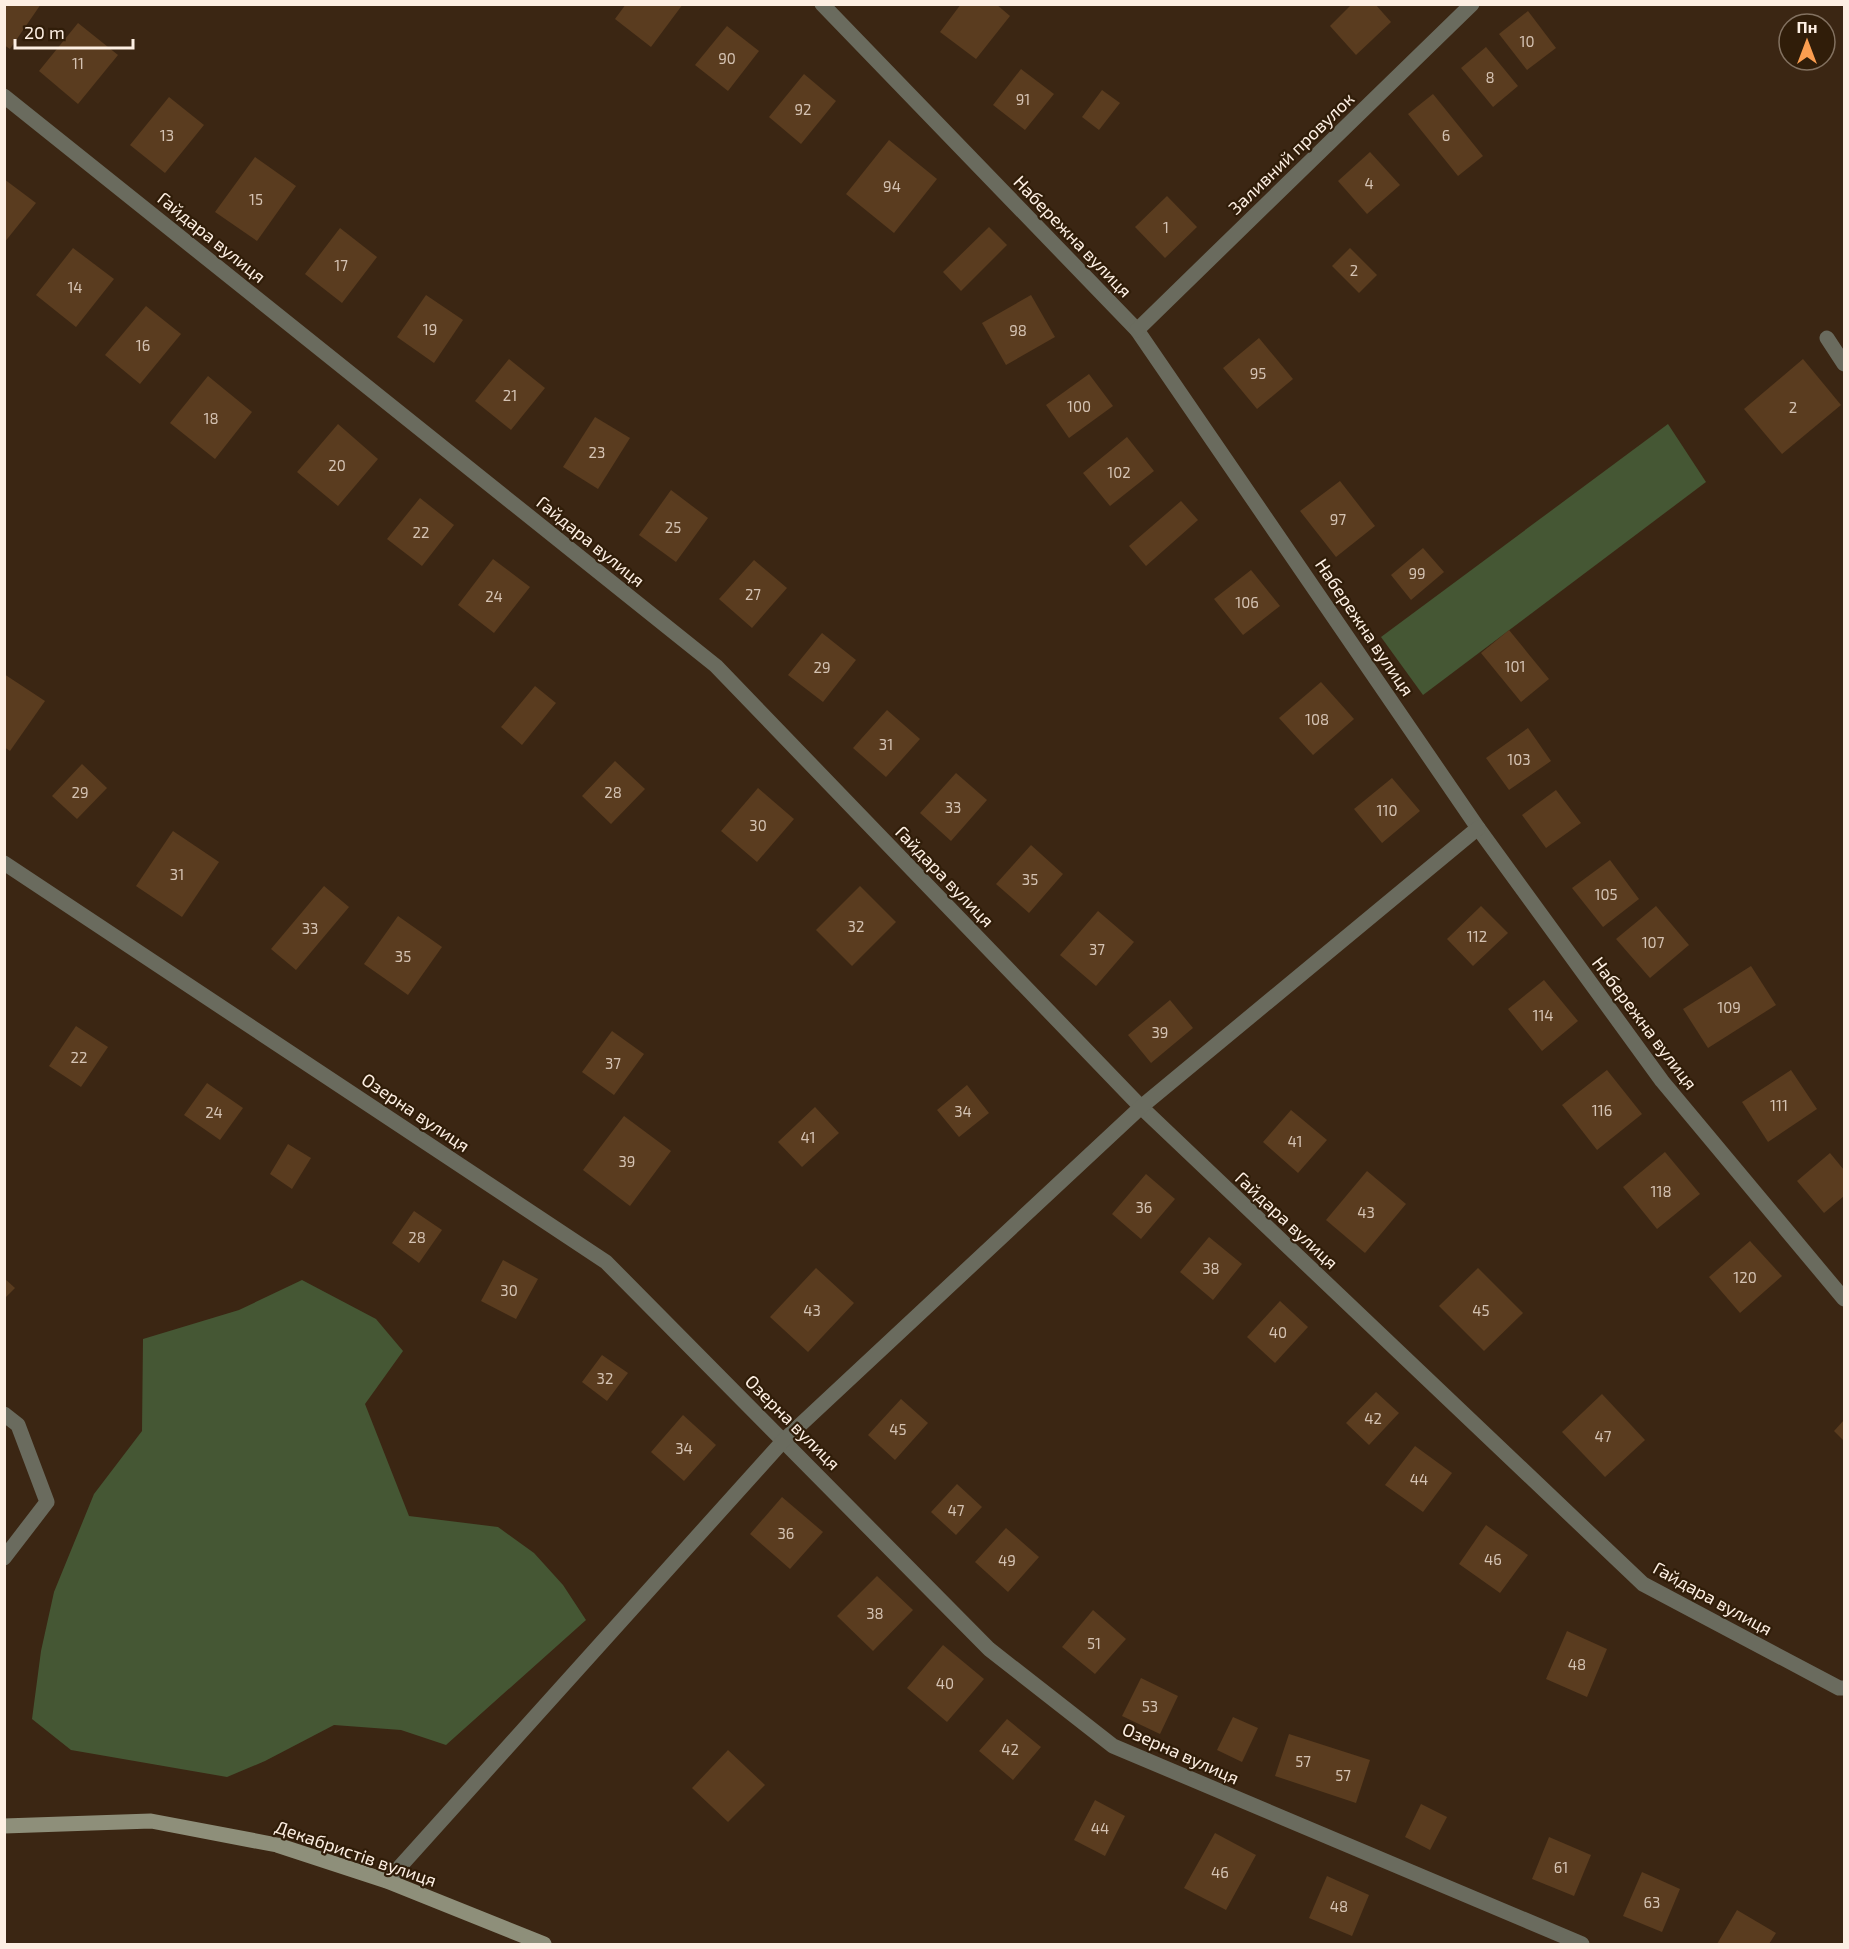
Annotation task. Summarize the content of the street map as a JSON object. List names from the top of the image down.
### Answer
{
  "streets": {
    "street": [
      "Заливний провулок",
      "Набережна вулиця",
      "Гайдара вулиця",
      "Озерна вулиця",
      "Декабристів вулиця"
    ]
  },
  "crossings": [
    ["Заливний провулок", "Набережна вулиця"]
  ],
  "house_numbers": [
    "10",
    "90",
    "11",
    "8",
    "91",
    "92",
    "13",
    "6",
    "4",
    "94",
    "15",
    "1",
    "17",
    "2",
    "14",
    "19",
    "98",
    "16",
    "95",
    "21",
    "100",
    "2",
    "18",
    "23",
    "20",
    "102",
    "97",
    "25",
    "22",
    "99",
    "27",
    "24",
    "106",
    "101",
    "29",
    "108",
    "31",
    "103",
    "29",
    "28",
    "33",
    "110",
    "30",
    "31",
    "35",
    "105",
    "32",
    "33",
    "112",
    "107",
    "37",
    "35",
    "109",
    "114",
    "39",
    "22",
    "37",
    "111",
    "116",
    "34",
    "24",
    "41",
    "41",
    "39",
    "118",
    "36",
    "43",
    "28",
    "38",
    "120",
    "30",
    "43",
    "45",
    "40",
    "32",
    "42",
    "45",
    "47",
    "34",
    "44",
    "47",
    "36",
    "46",
    "49",
    "38",
    "51",
    "48",
    "40",
    "53",
    "42",
    "57",
    "57",
    "44",
    "61",
    "46",
    "63",
    "48"
  ],
  "scale_bar": "20 m",
  "north": "top"
}
